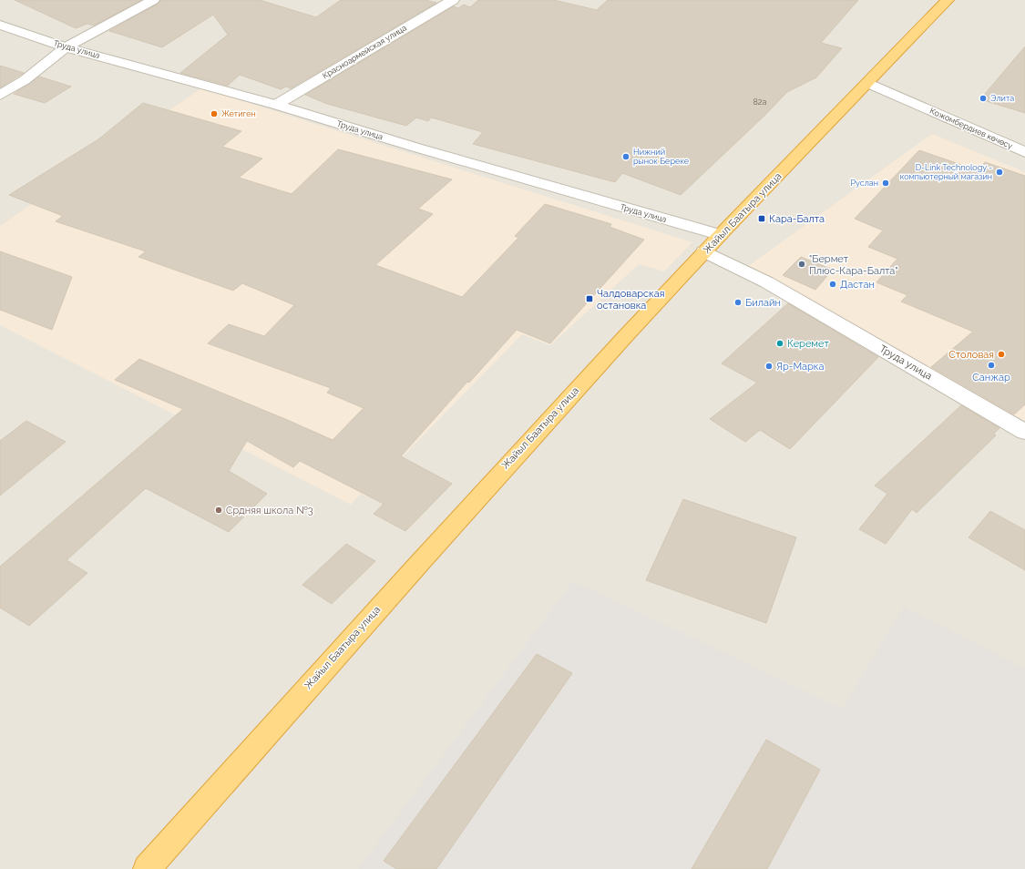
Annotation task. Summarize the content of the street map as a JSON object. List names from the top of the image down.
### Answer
{
  "streets": {
    "highway": ["Жайыл Баатыра улица"],
    "street": ["Труда улица", "Красноармейская улица", "Кожомбердиев көчөсү"]
  },
  "crossings": [
    ["Труда улица", "Красноармейская улица"],
    ["Труда улица", "Жайыл Баатыра улица"],
    ["Кожомбердиев көчөсү", "Жайыл Баатыра улица"]
  ],
  "places": {
    "other": [
      "Элита",
      "Жетиген",
      "Нижний рынок Береке",
      "D-Link Technology - компьютерный магазин",
      "Руслан",
      "\"Бермет Плюс-Кара-Балта\"",
      "Дастан",
      "Билайн",
      "Керемет",
      "Столовая",
      "Санжар",
      "Яр-Марка",
      "Срдняя школа №3"
    ],
    "transit": ["Кара-Балта", "Чалдоварская остановка"]
  },
  "house_numbers": ["82а"]
}
